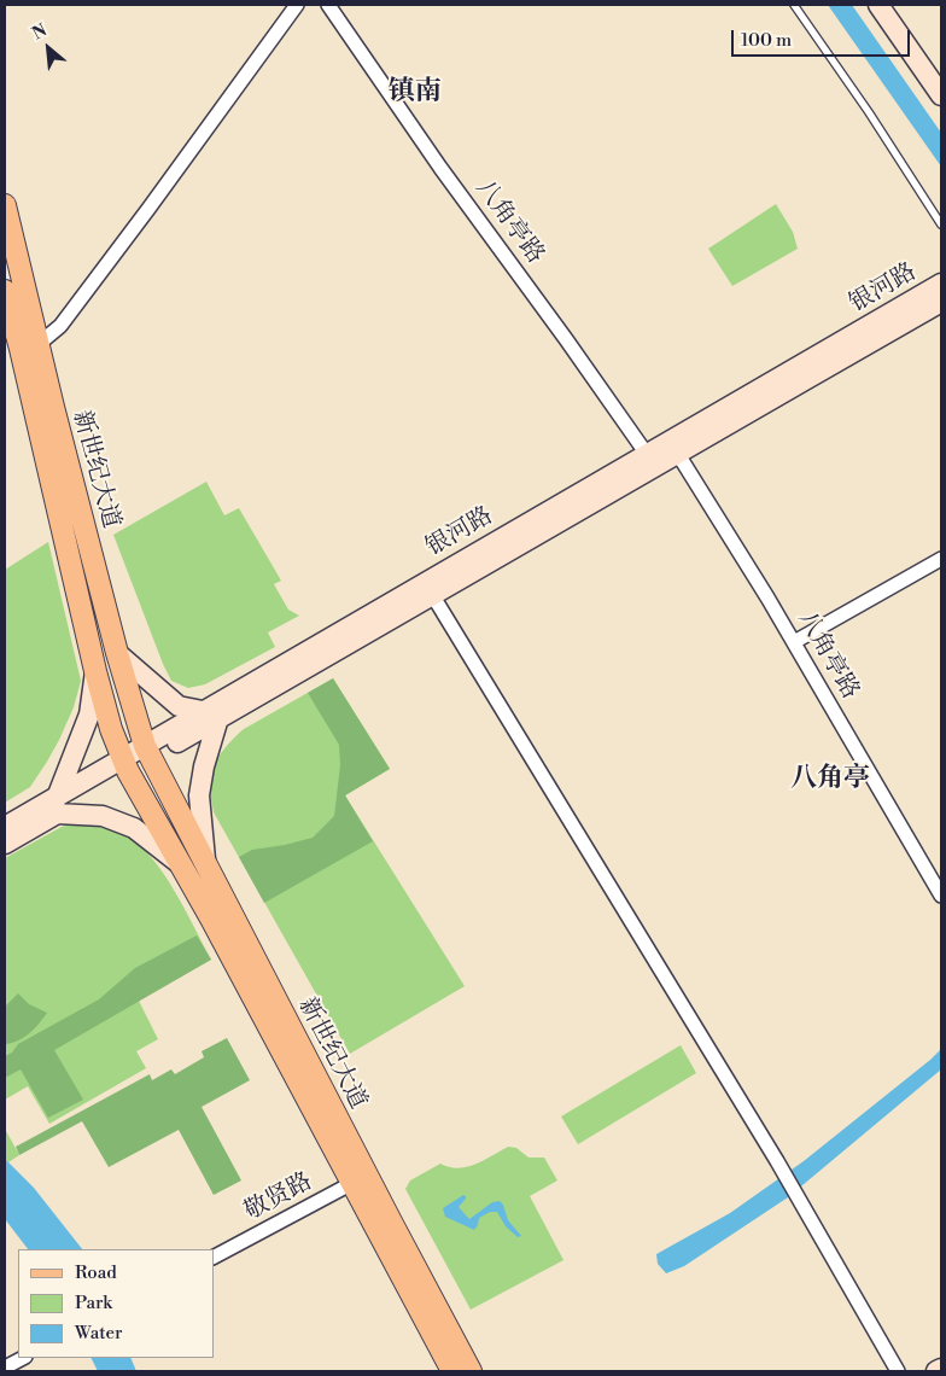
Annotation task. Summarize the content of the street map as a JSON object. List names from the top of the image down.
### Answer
{
  "streets": {
    "main road": ["银河路", "新世纪大道"],
    "street": ["八角亭路", "敬贤路"]
  },
  "crossings": [
    ["八角亭路", "银河路"],
    ["银河路", "新世纪大道"],
    ["新世纪大道", "敬贤路"]
  ],
  "districts": ["镇南", "八角亭"],
  "legend": ["Road", "Park", "Water"],
  "scale_bar": "100 m",
  "north": "top left"
}
